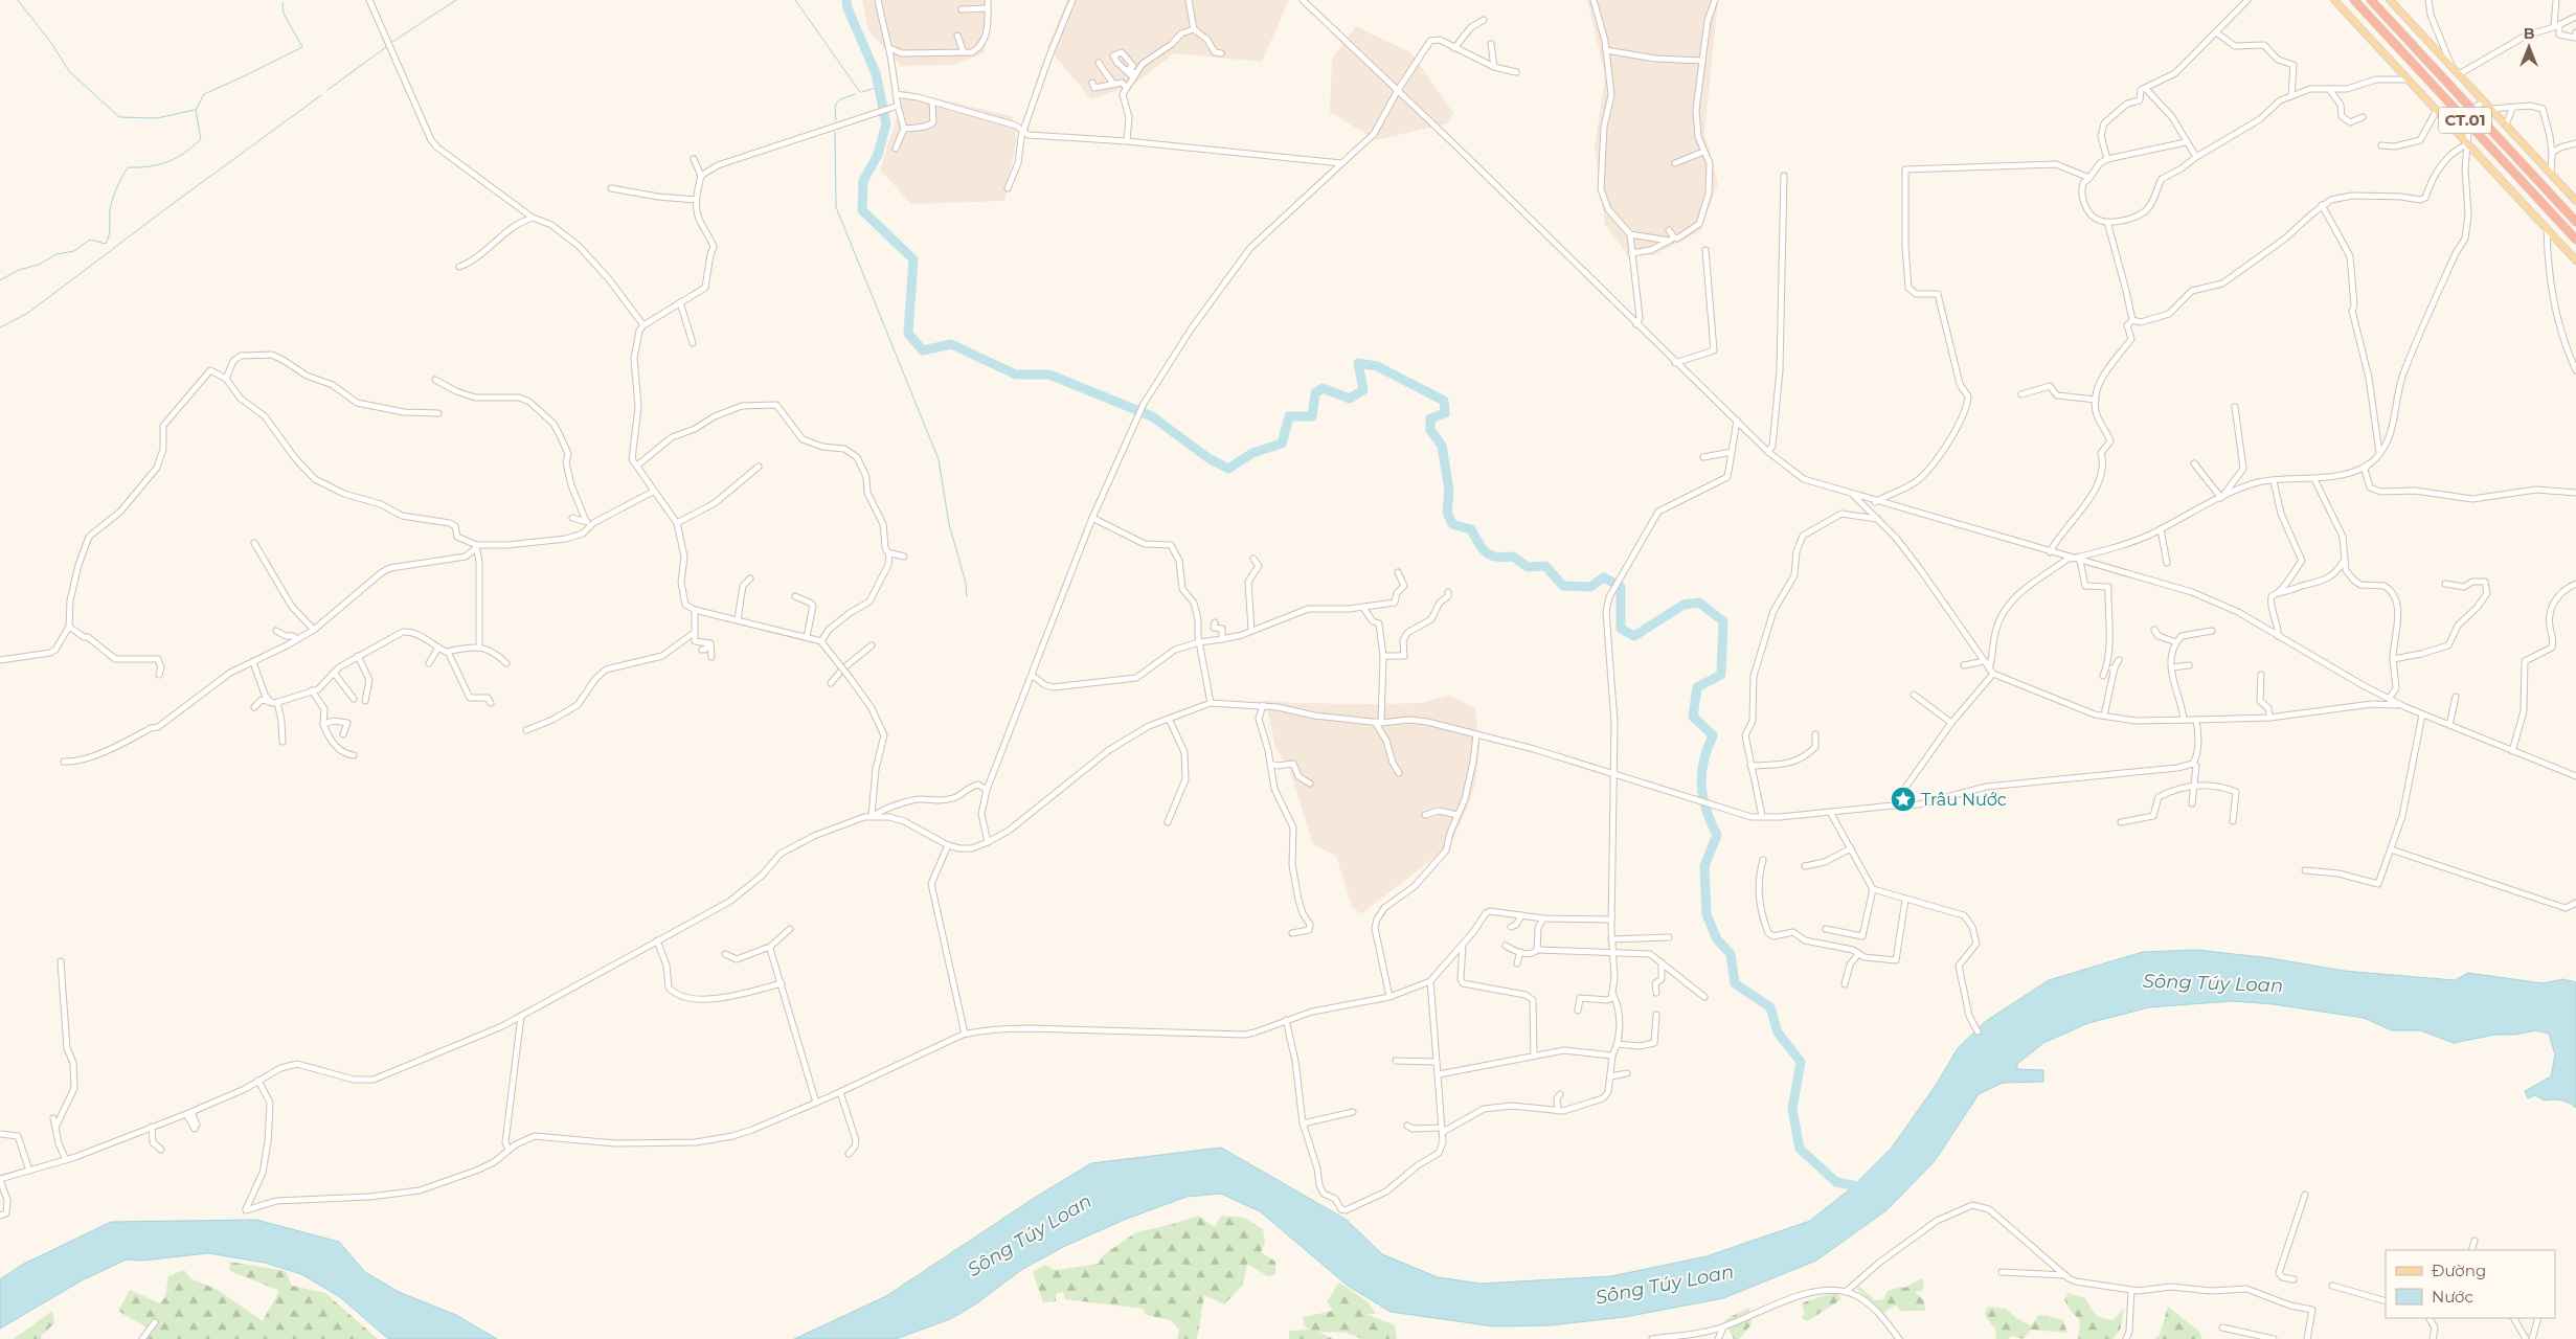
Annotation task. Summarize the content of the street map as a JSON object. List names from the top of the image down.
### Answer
{
  "streets": {
    "highway": ["CT.01"]
  },
  "water": ["Sông Túy Loan"],
  "places": {
    "place": ["Trâu Nước"]
  },
  "legend": ["Đường", "Nước"],
  "north": "top"
}
